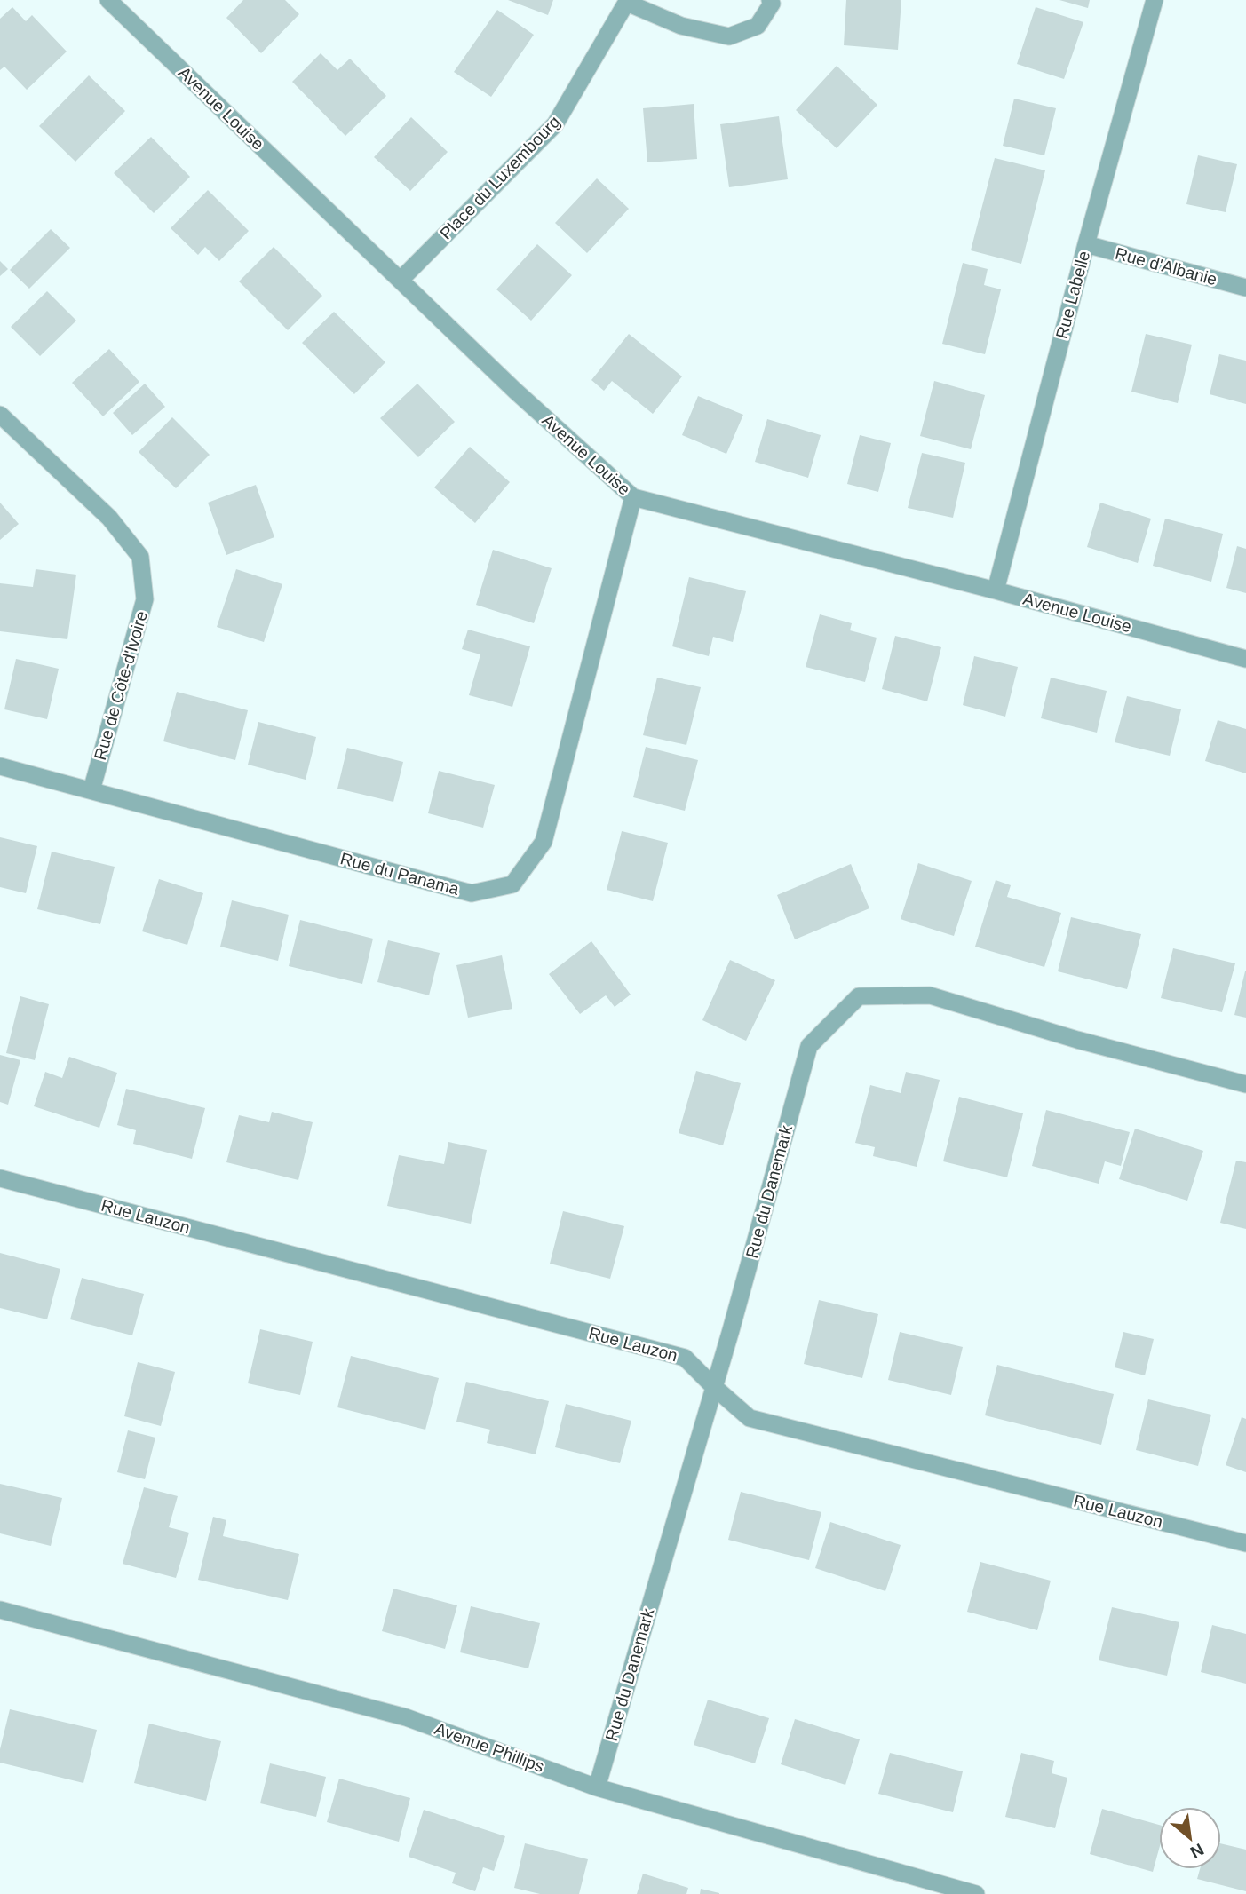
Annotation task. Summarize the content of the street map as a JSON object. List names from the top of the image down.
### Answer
{
  "streets": {
    "street": [
      "Avenue Louise",
      "Place du Luxembourg",
      "Rue d'Albanie",
      "Rue Labelle",
      "Rue de Côte-d'Ivoire",
      "Rue du Panama",
      "Rue du Danemark",
      "Rue Lauzon",
      "Avenue Phillips"
    ]
  },
  "crossings": [
    ["Avenue Louise", "Place du Luxembourg"],
    ["Avenue Louise", "Rue Labelle"],
    ["Avenue Louise", "Rue du Panama"],
    ["Rue d'Albanie", "Rue Labelle"],
    ["Rue de Côte-d'Ivoire", "Rue du Panama"],
    ["Rue du Danemark", "Rue Lauzon"],
    ["Rue du Danemark", "Avenue Phillips"]
  ],
  "north": "bottom right"
}
